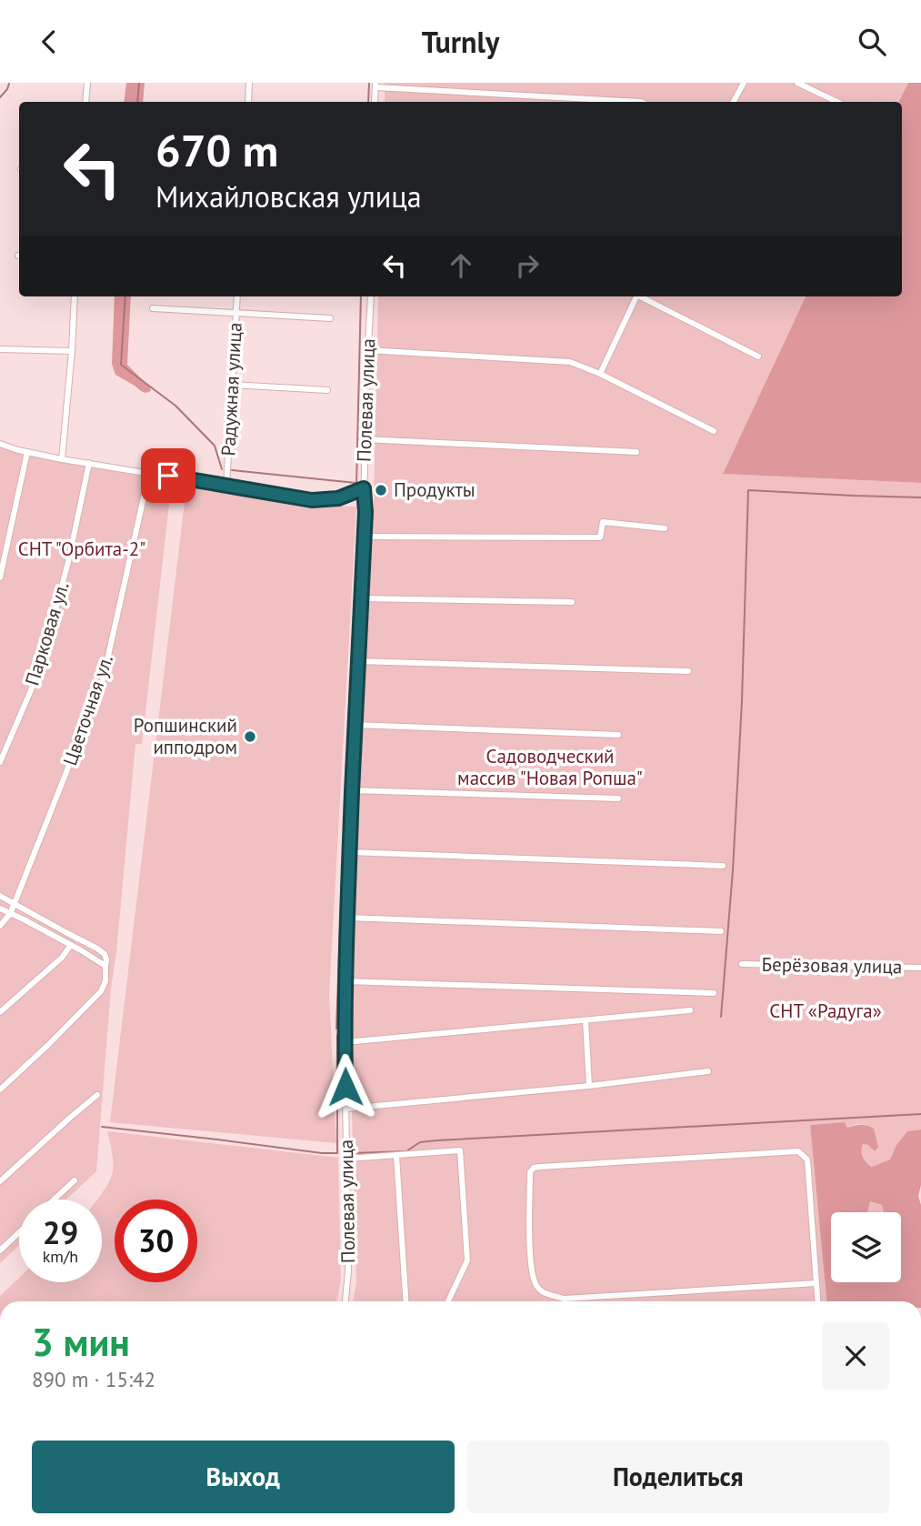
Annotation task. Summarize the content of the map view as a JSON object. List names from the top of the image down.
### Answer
{
  "streets": {
    "street": [
      "Радужная улица",
      "Полевая улица",
      "Парковая ул.",
      "Цветочная ул.",
      "Берёзовая улица"
    ]
  },
  "parks": ["СНТ \"Орбита-2\"", "Садоводческий массив \"Новая Ропша\"", "СНТ «Радуга»"],
  "places": ["Продукты", "Ропшинский ипподром"],
  "page": {
    "header": "Turnly",
    "turn": ["670 m", "Михайловская улица"],
    "speed": "29 km/h",
    "limit": "30",
    "heading": ["3 мин", "890 m · 15:42"],
    "buttons": ["Выход", "Поделиться"]
  }
}
